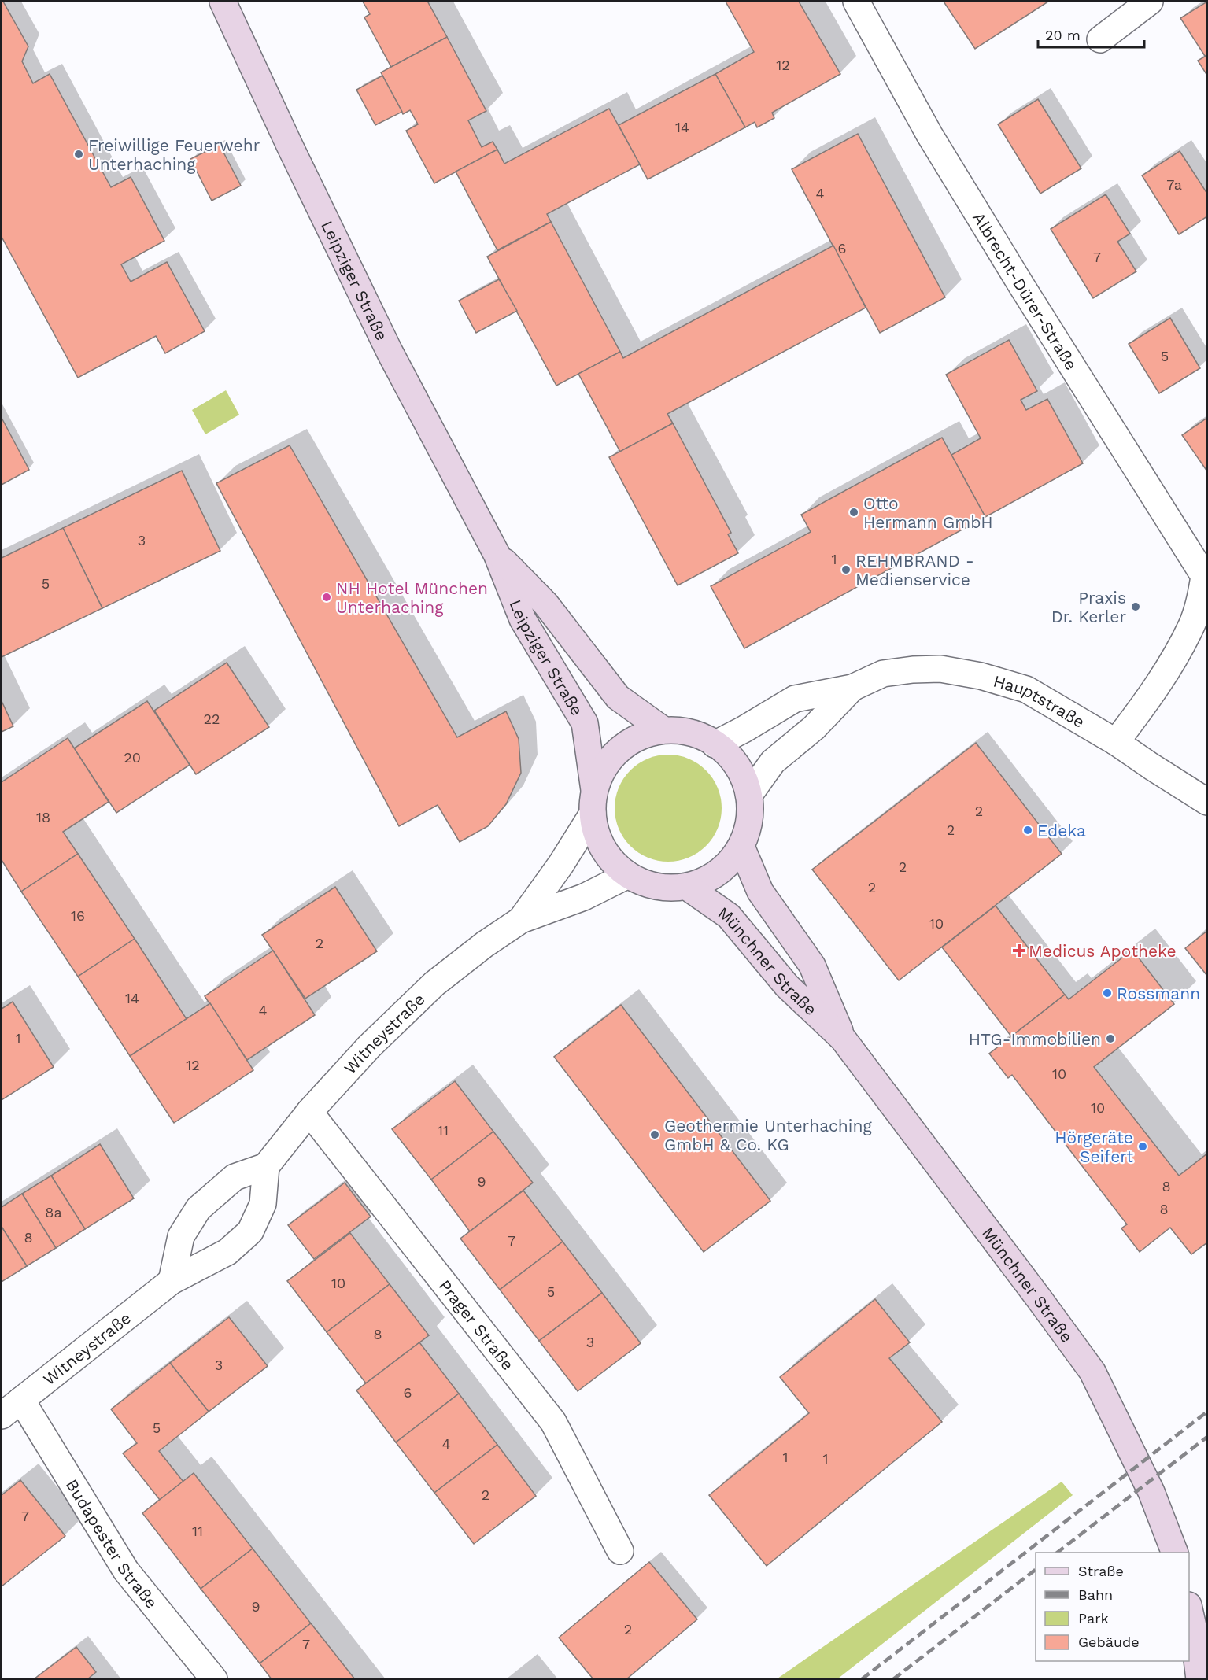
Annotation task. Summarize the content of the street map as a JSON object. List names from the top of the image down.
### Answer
{
  "streets": {
    "main road": ["Leipziger Straße", "Münchner Straße"],
    "street": [
      "Albrecht-Dürer-Straße",
      "Hauptstraße",
      "Witneystraße",
      "Prager Straße",
      "Budapester Straße"
    ]
  },
  "crossings": [
    ["Leipziger Straße", "Hauptstraße"],
    ["Leipziger Straße", "Münchner Straße"],
    ["Leipziger Straße", "Witneystraße"],
    ["Albrecht-Dürer-Straße", "Hauptstraße"],
    ["Hauptstraße", "Münchner Straße"],
    ["Hauptstraße", "Witneystraße"],
    ["Münchner Straße", "Witneystraße"],
    ["Witneystraße", "Prager Straße"],
    ["Witneystraße", "Budapester Straße"]
  ],
  "places": {
    "other": [
      "Freiwillige Feuerwehr Unterhaching",
      "Otto Hermann GmbH",
      "REHMBRAND - Medienservice",
      "NH Hotel München Unterhaching",
      "Praxis Dr. Kerler",
      "Edeka",
      "Rossmann",
      "HTG-Immobilien",
      "Geothermie Unterhaching GmbH & Co. KG",
      "Hörgeräte Seifert"
    ],
    "health": ["Medicus Apotheke"]
  },
  "house_numbers": [
    "12",
    "14",
    "7a",
    "4",
    "6",
    "7",
    "5",
    "3",
    "1",
    "5",
    "22",
    "20",
    "2",
    "18",
    "2",
    "2",
    "2",
    "16",
    "10",
    "2",
    "14",
    "4",
    "1",
    "12",
    "10",
    "10",
    "11",
    "9",
    "8",
    "8",
    "8a",
    "8",
    "7",
    "10",
    "5",
    "8",
    "3",
    "3",
    "6",
    "5",
    "4",
    "1",
    "1",
    "2",
    "7",
    "11",
    "9",
    "2",
    "7"
  ],
  "legend": [
    "Straße",
    "Bahn",
    "Park",
    "Gebäude"
  ],
  "scale_bar": "20 m"
}
